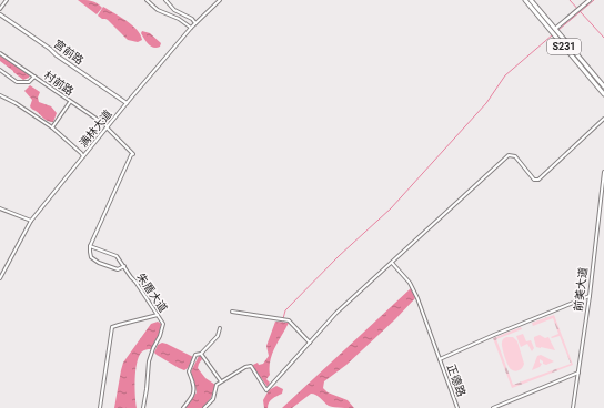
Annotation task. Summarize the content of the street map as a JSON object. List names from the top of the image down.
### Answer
{
  "streets": {
    "main road": ["S231"],
    "street": [
      "宫前路",
      "村前路",
      "满林大道",
      "前美大道",
      "朱厝大道",
      "正德路"
    ]
  },
  "crossings": [
    ["宫前路", "满林大道"],
    ["村前路", "满林大道"],
    ["村前路", "朱厝大道"]
  ]
}
